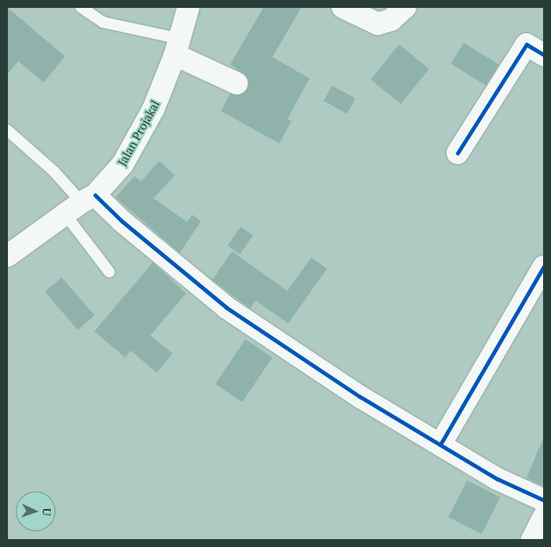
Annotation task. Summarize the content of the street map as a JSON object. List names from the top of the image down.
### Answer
{
  "streets": {
    "street": ["Jalan Projakal"]
  },
  "north": "right"
}
